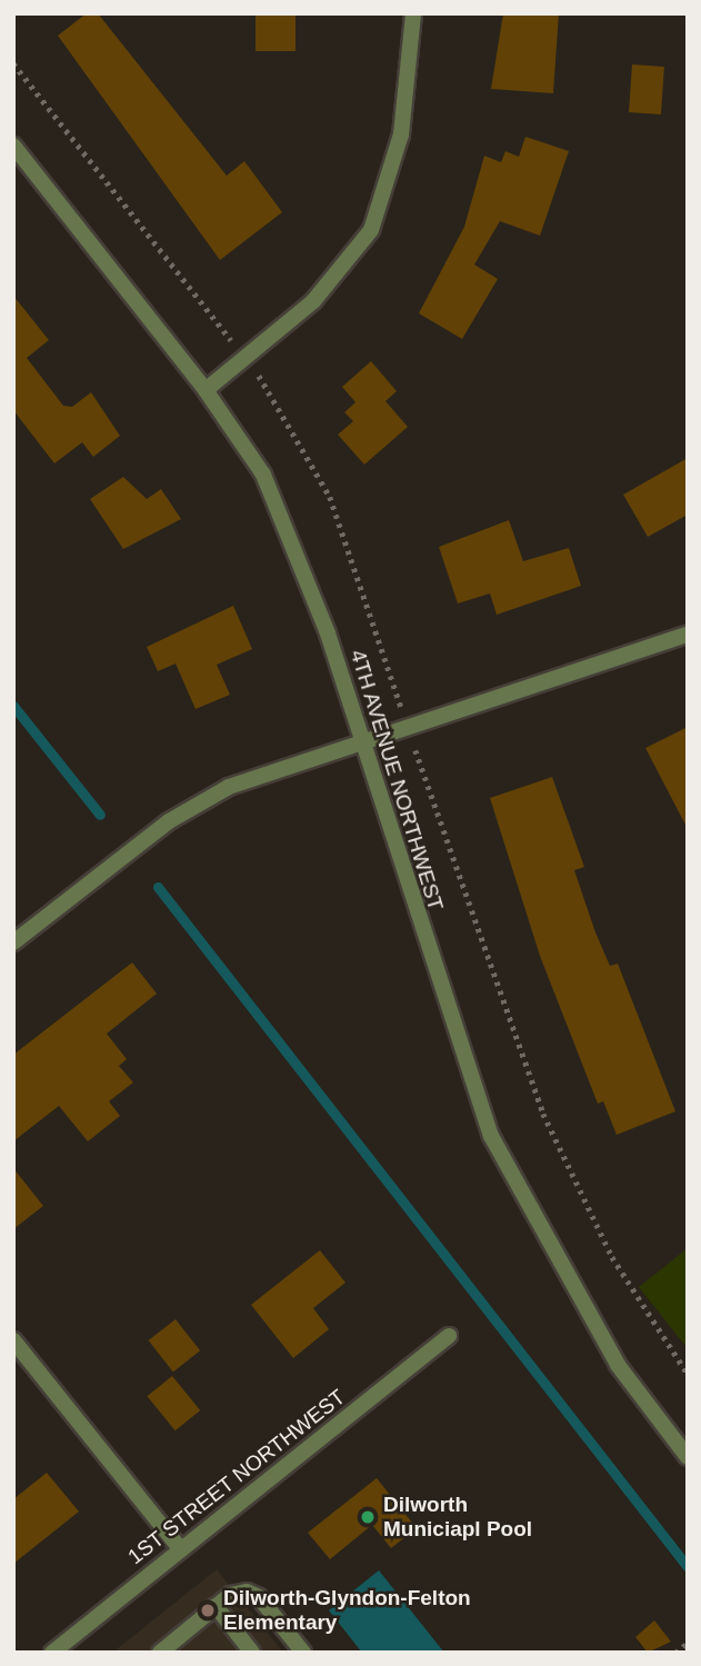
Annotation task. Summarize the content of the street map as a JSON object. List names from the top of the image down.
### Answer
{
  "streets": {
    "street": ["4TH AVENUE NORTHWEST", "1ST STREET NORTHWEST"]
  },
  "places": ["Dilworth Municiapl Pool", "Dilworth-Glyndon-Felton Elementary"]
}
